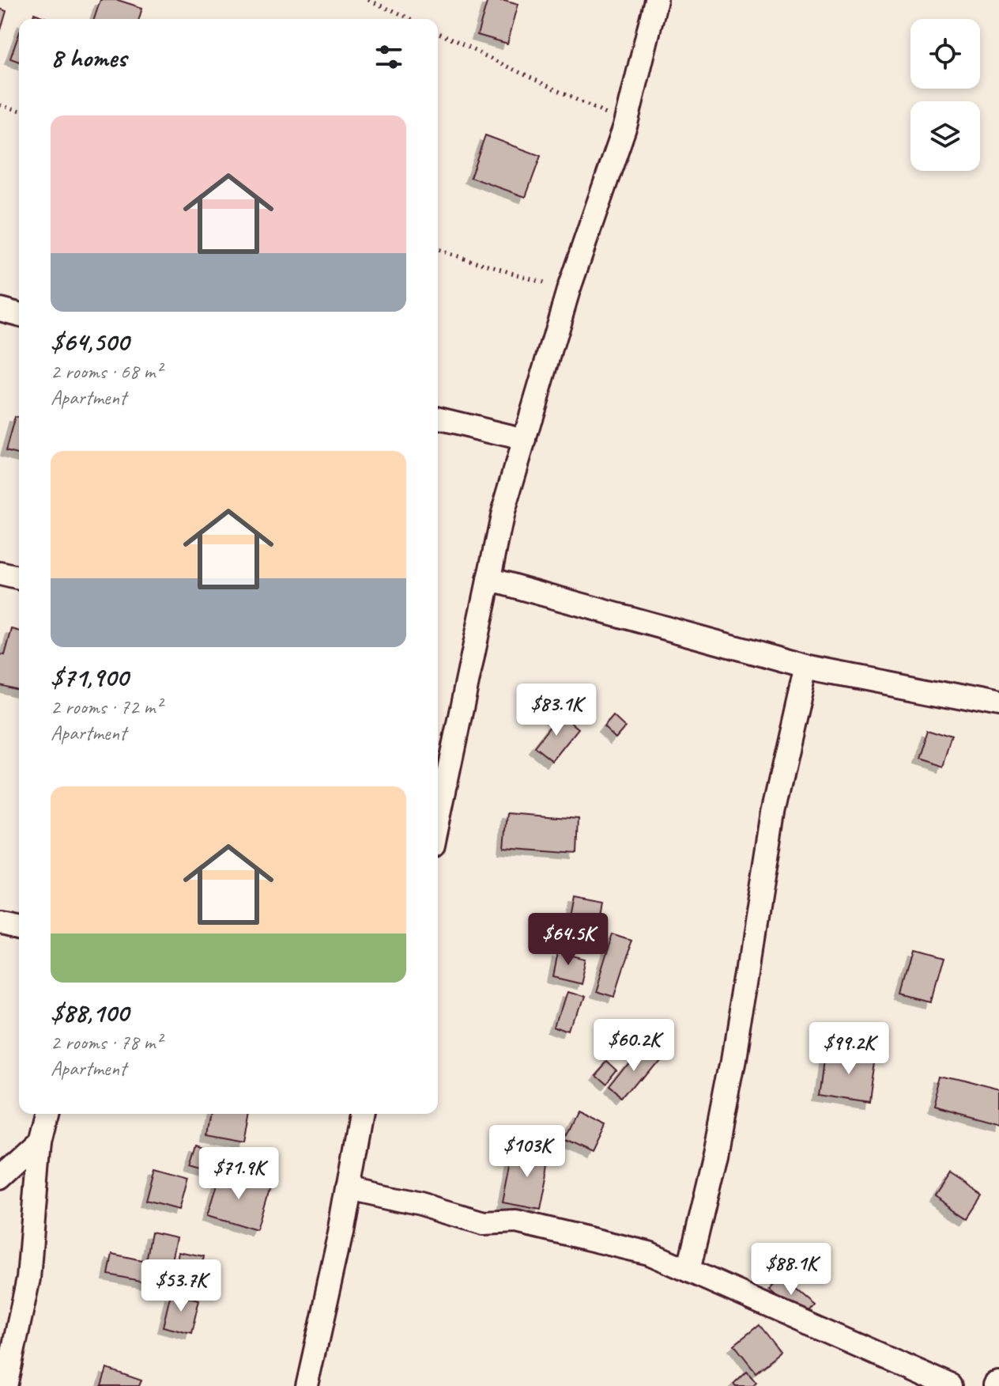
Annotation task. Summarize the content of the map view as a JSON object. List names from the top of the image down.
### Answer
{
  "page": {
    "heading": "8 homes",
    "list": [
      {
        "name": "$64,500",
        "note": "2 rooms · 68 m² · Apartment"
      },
      {
        "name": "$71,900",
        "note": "2 rooms · 72 m² · Apartment"
      },
      {
        "name": "$88,100",
        "note": "2 rooms · 78 m² · Apartment"
      }
    ],
    "price": [
      "$83.1K",
      "$64.5K",
      "$60.2K",
      "$99.2K",
      "$103K",
      "$71.9K",
      "$88.1K",
      "$53.7K"
    ]
  }
}
